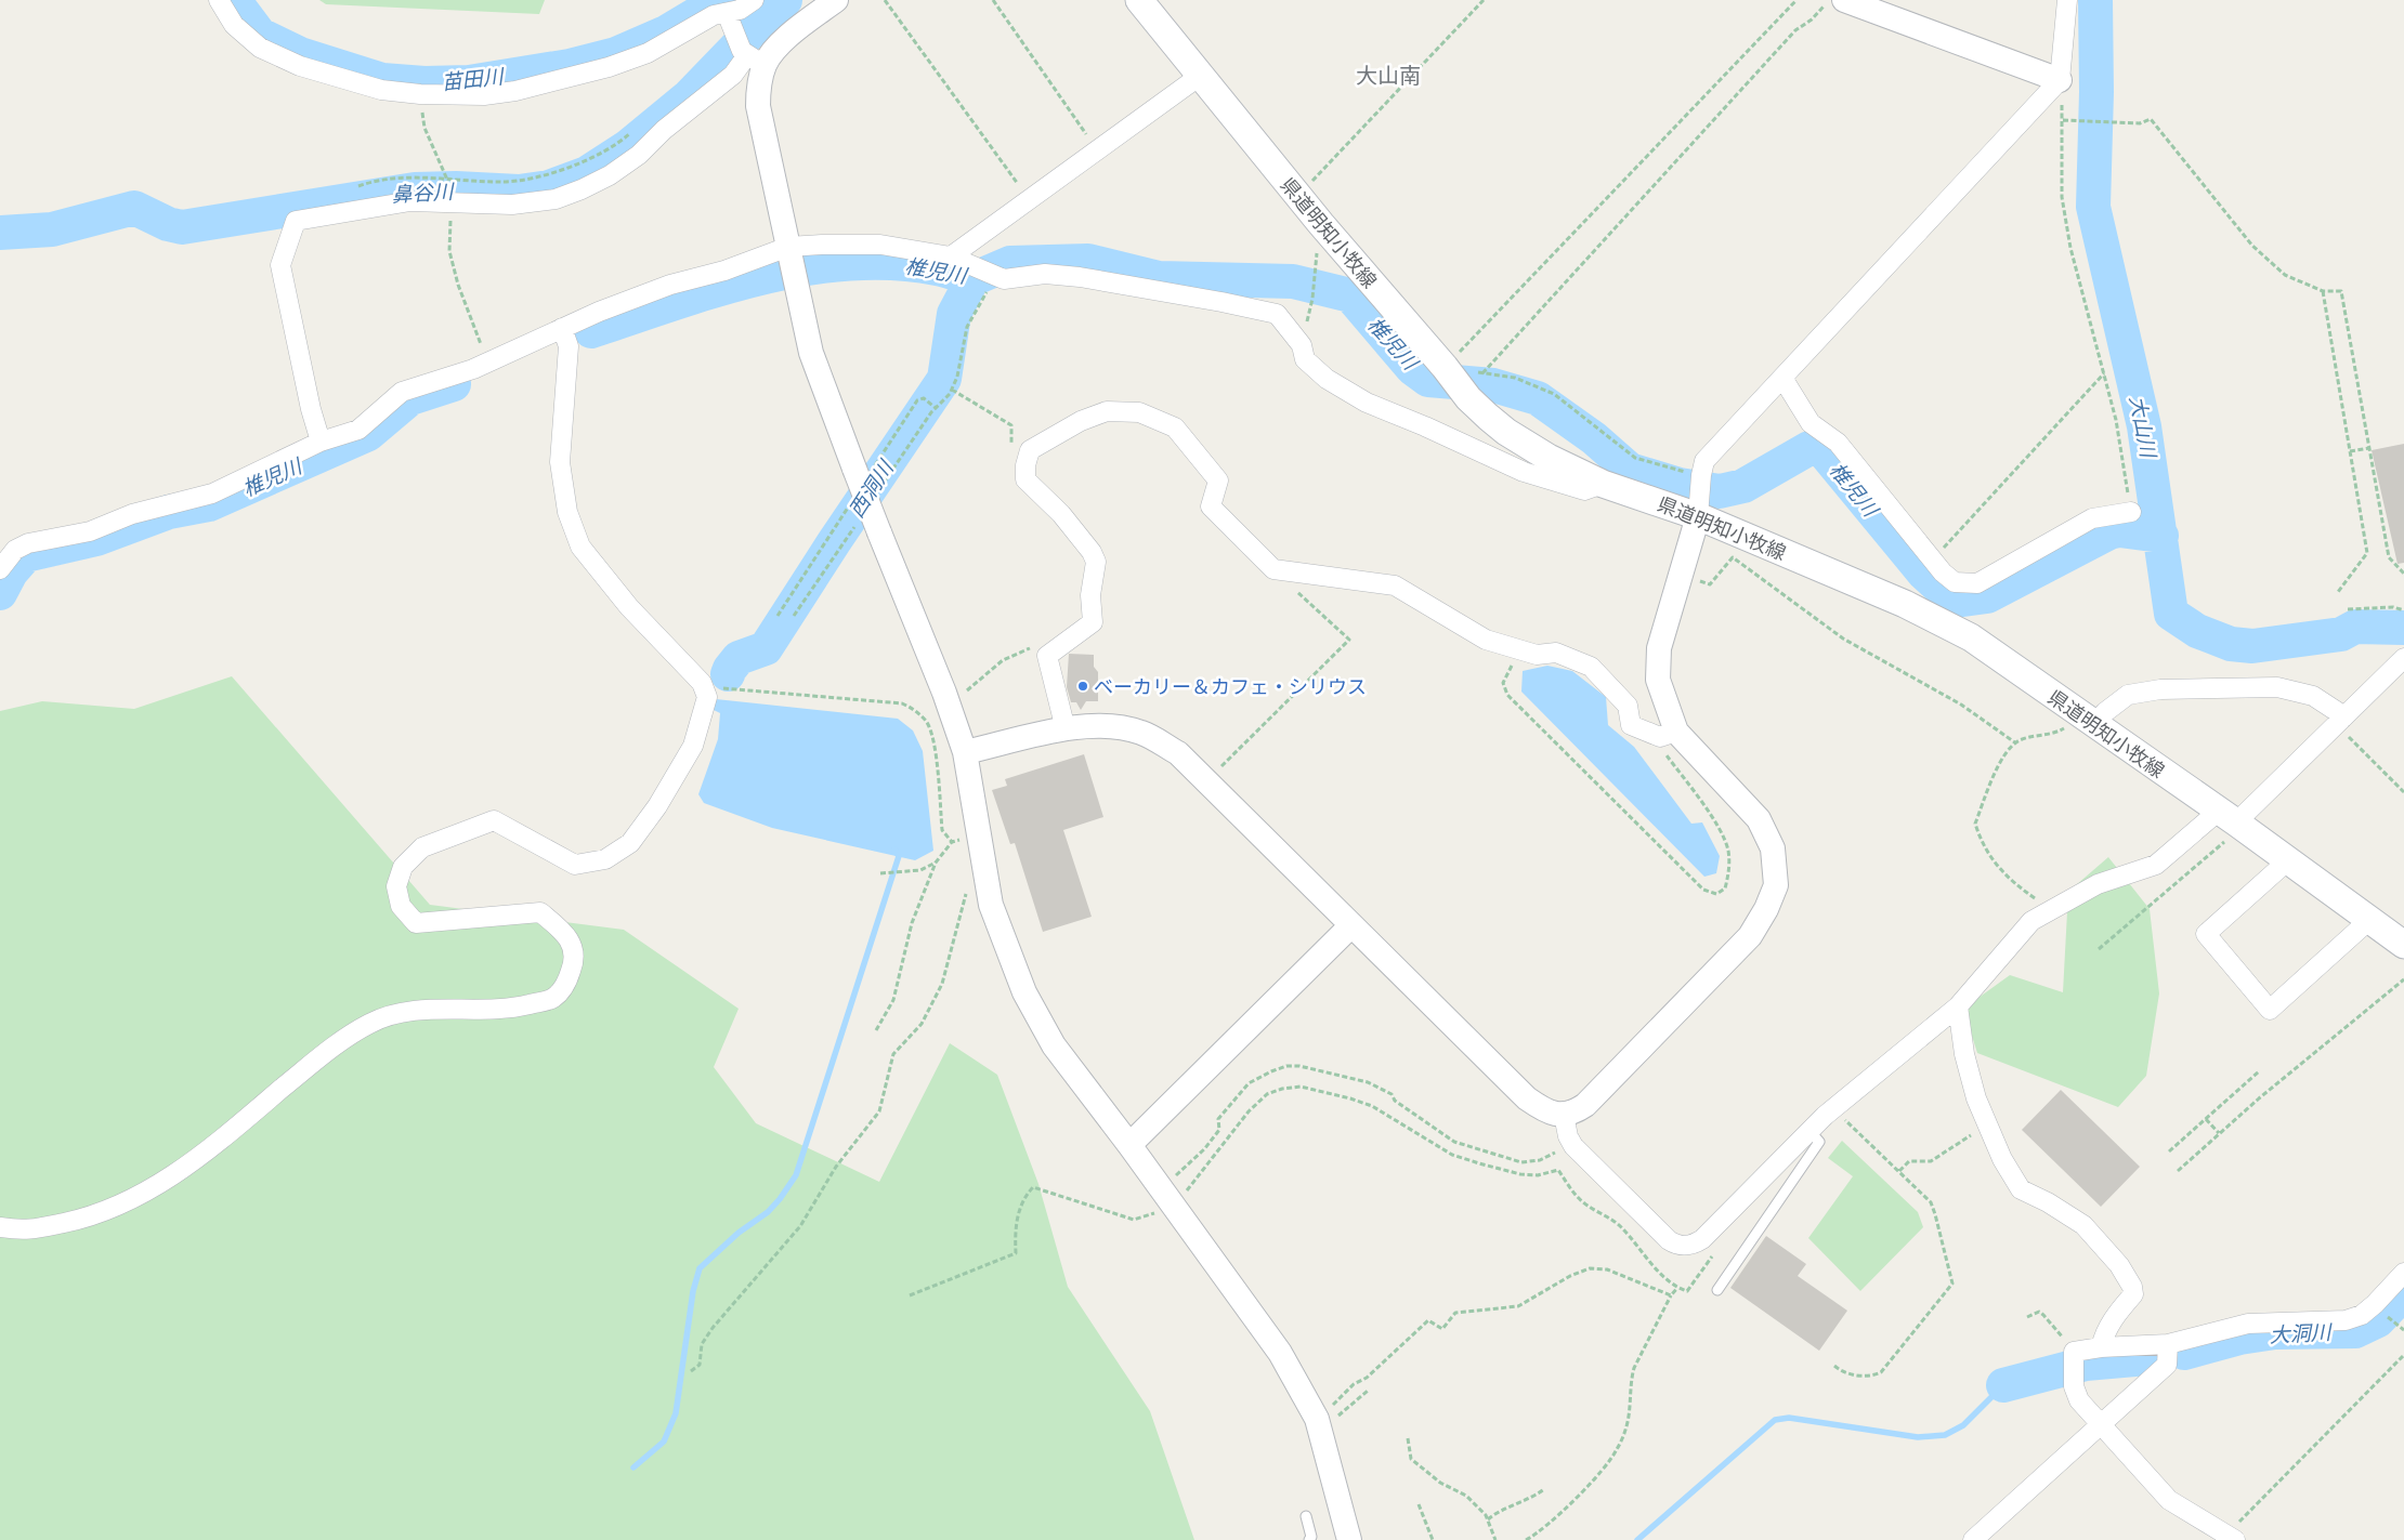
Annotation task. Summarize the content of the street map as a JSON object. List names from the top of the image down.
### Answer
{
  "streets": {
    "main road": ["県道明知小牧線"]
  },
  "districts": ["大山南"],
  "water": [
    "苗田川",
    "鼻谷川",
    "椎児川",
    "大山川",
    "西洞川",
    "大洞川"
  ],
  "places": ["ベーカリー＆カフェ・シリウス"]
}
